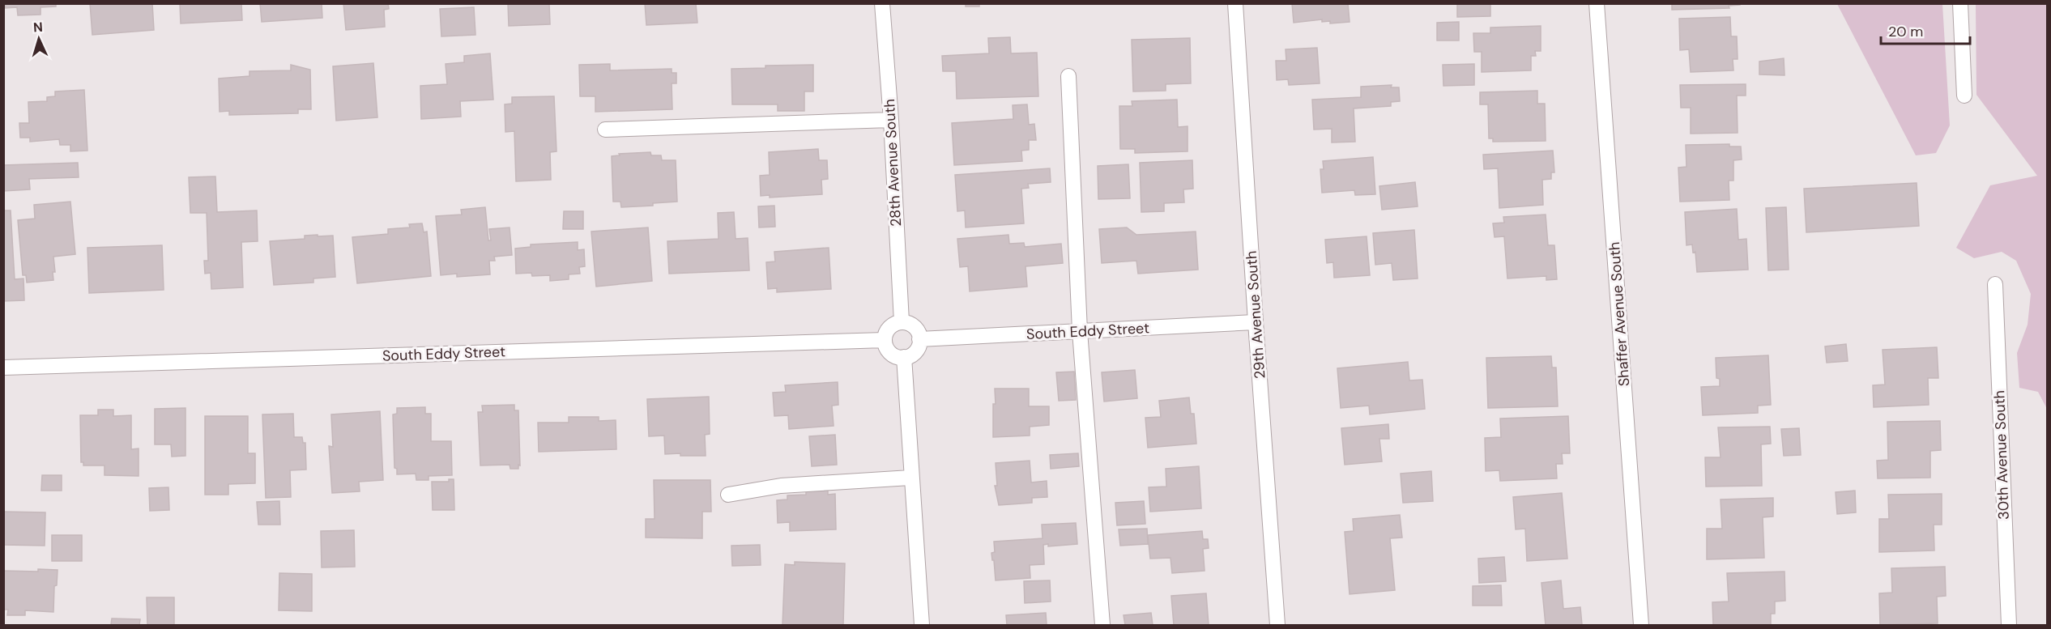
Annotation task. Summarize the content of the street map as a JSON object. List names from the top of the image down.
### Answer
{
  "streets": {
    "street": [
      "28th Avenue South",
      "Shaffer Avenue South",
      "29th Avenue South",
      "South Eddy Street",
      "30th Avenue South"
    ]
  },
  "crossings": [
    ["28th Avenue South", "South Eddy Street"],
    ["29th Avenue South", "South Eddy Street"]
  ],
  "scale_bar": "20 m",
  "north": "top"
}
